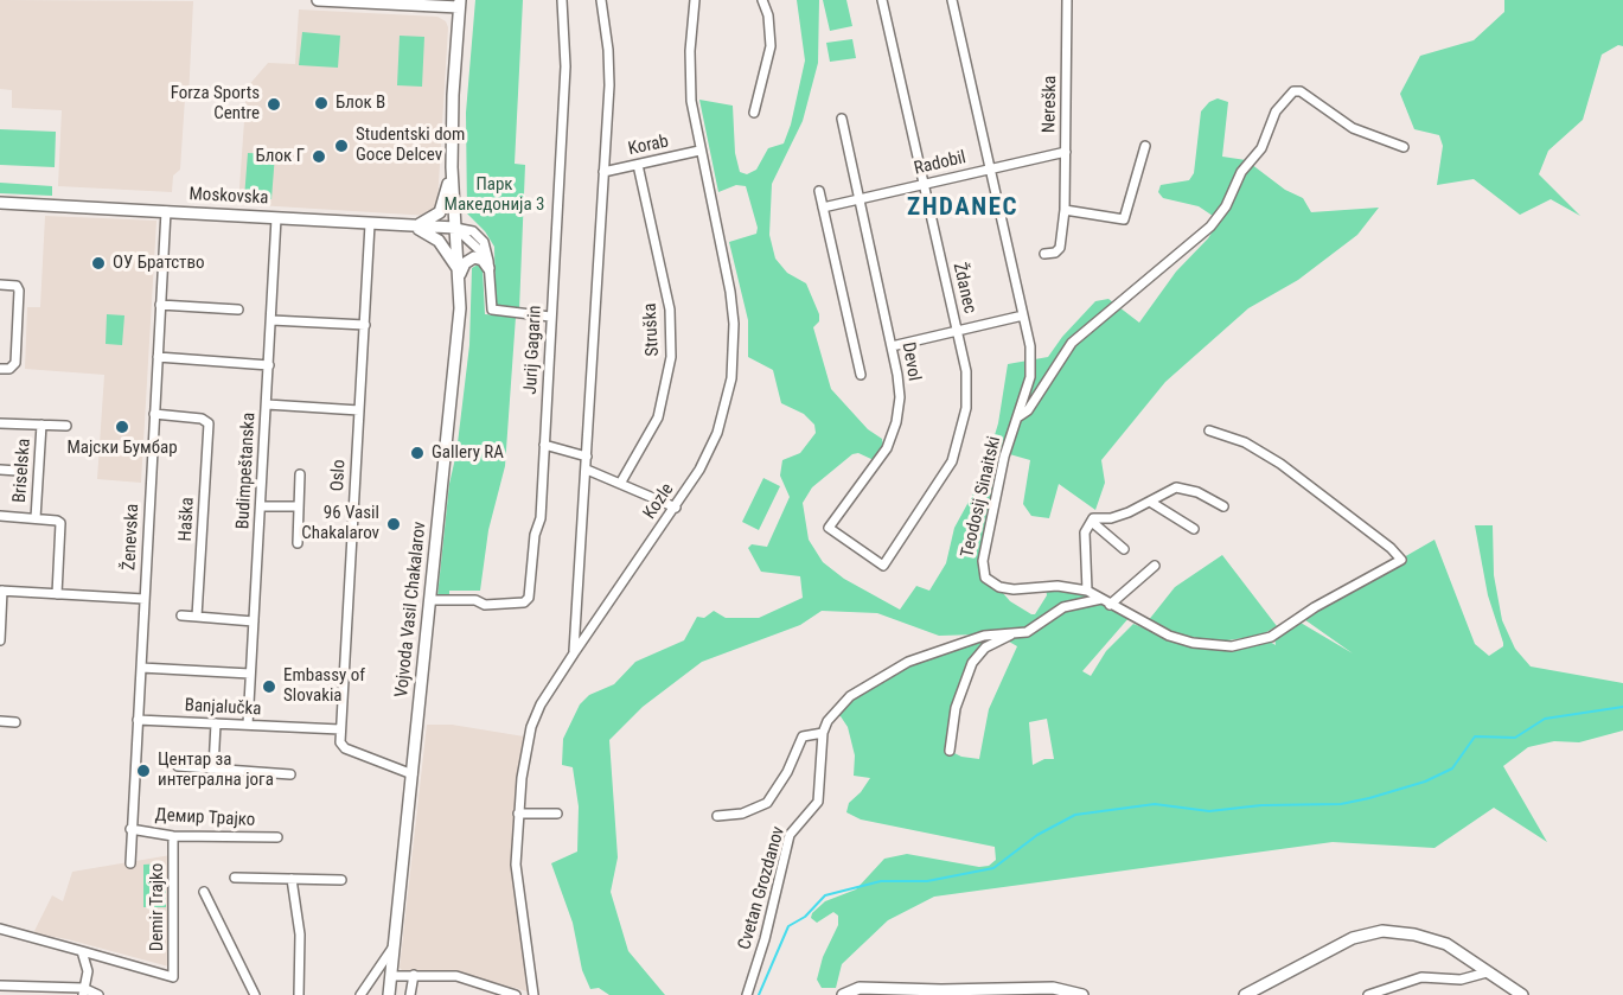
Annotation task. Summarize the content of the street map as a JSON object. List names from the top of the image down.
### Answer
{
  "streets": {
    "street": [
      "Nereška",
      "Korab",
      "Radobil",
      "Moskovska",
      "Ždanec",
      "Struška",
      "Jurij Gagarin",
      "Devol",
      "Briselska",
      "Budimpeštanska",
      "Oslo",
      "Teodosij Sinaitski",
      "Kozle",
      "Haška",
      "Ženevska",
      "Vojvoda Vasil Chakalarov",
      "Banjalučka",
      "Демир Трајко",
      "Cvetan Grozdanov",
      "Demir Trajko"
    ]
  },
  "crossings": [
    ["Nereška", "Radobil"],
    ["Korab", "Struška"],
    ["Korab", "Kozle"],
    ["Radobil", "Ždanec"],
    ["Radobil", "Devol"],
    ["Radobil", "Teodosij Sinaitski"],
    ["Moskovska", "Budimpeštanska"],
    ["Moskovska", "Oslo"],
    ["Moskovska", "Ženevska"],
    ["Moskovska", "Vojvoda Vasil Chakalarov"],
    ["Ždanec", "Devol"],
    ["Jurij Gagarin", "Vojvoda Vasil Chakalarov"],
    ["Budimpeštanska", "Banjalučka"],
    ["Oslo", "Banjalučka"],
    ["Haška", "Ženevska"],
    ["Ženevska", "Banjalučka"],
    ["Ženevska", "Демир Трајко"],
    ["Демир Трајко", "Demir Trajko"]
  ],
  "districts": ["ZHDANEC"],
  "parks": ["Парк Македонија 3"],
  "places": [
    "Блок В",
    "Forza Sports Centre",
    "Studentski dom Goce Delcev",
    "Блок Г",
    "ОУ Братство",
    "Мајски Бумбар",
    "Gallery RA",
    "96 Vasil Chakalarov",
    "Embassy of Slovakia",
    "Центар за интегрална јога"
  ]
}
